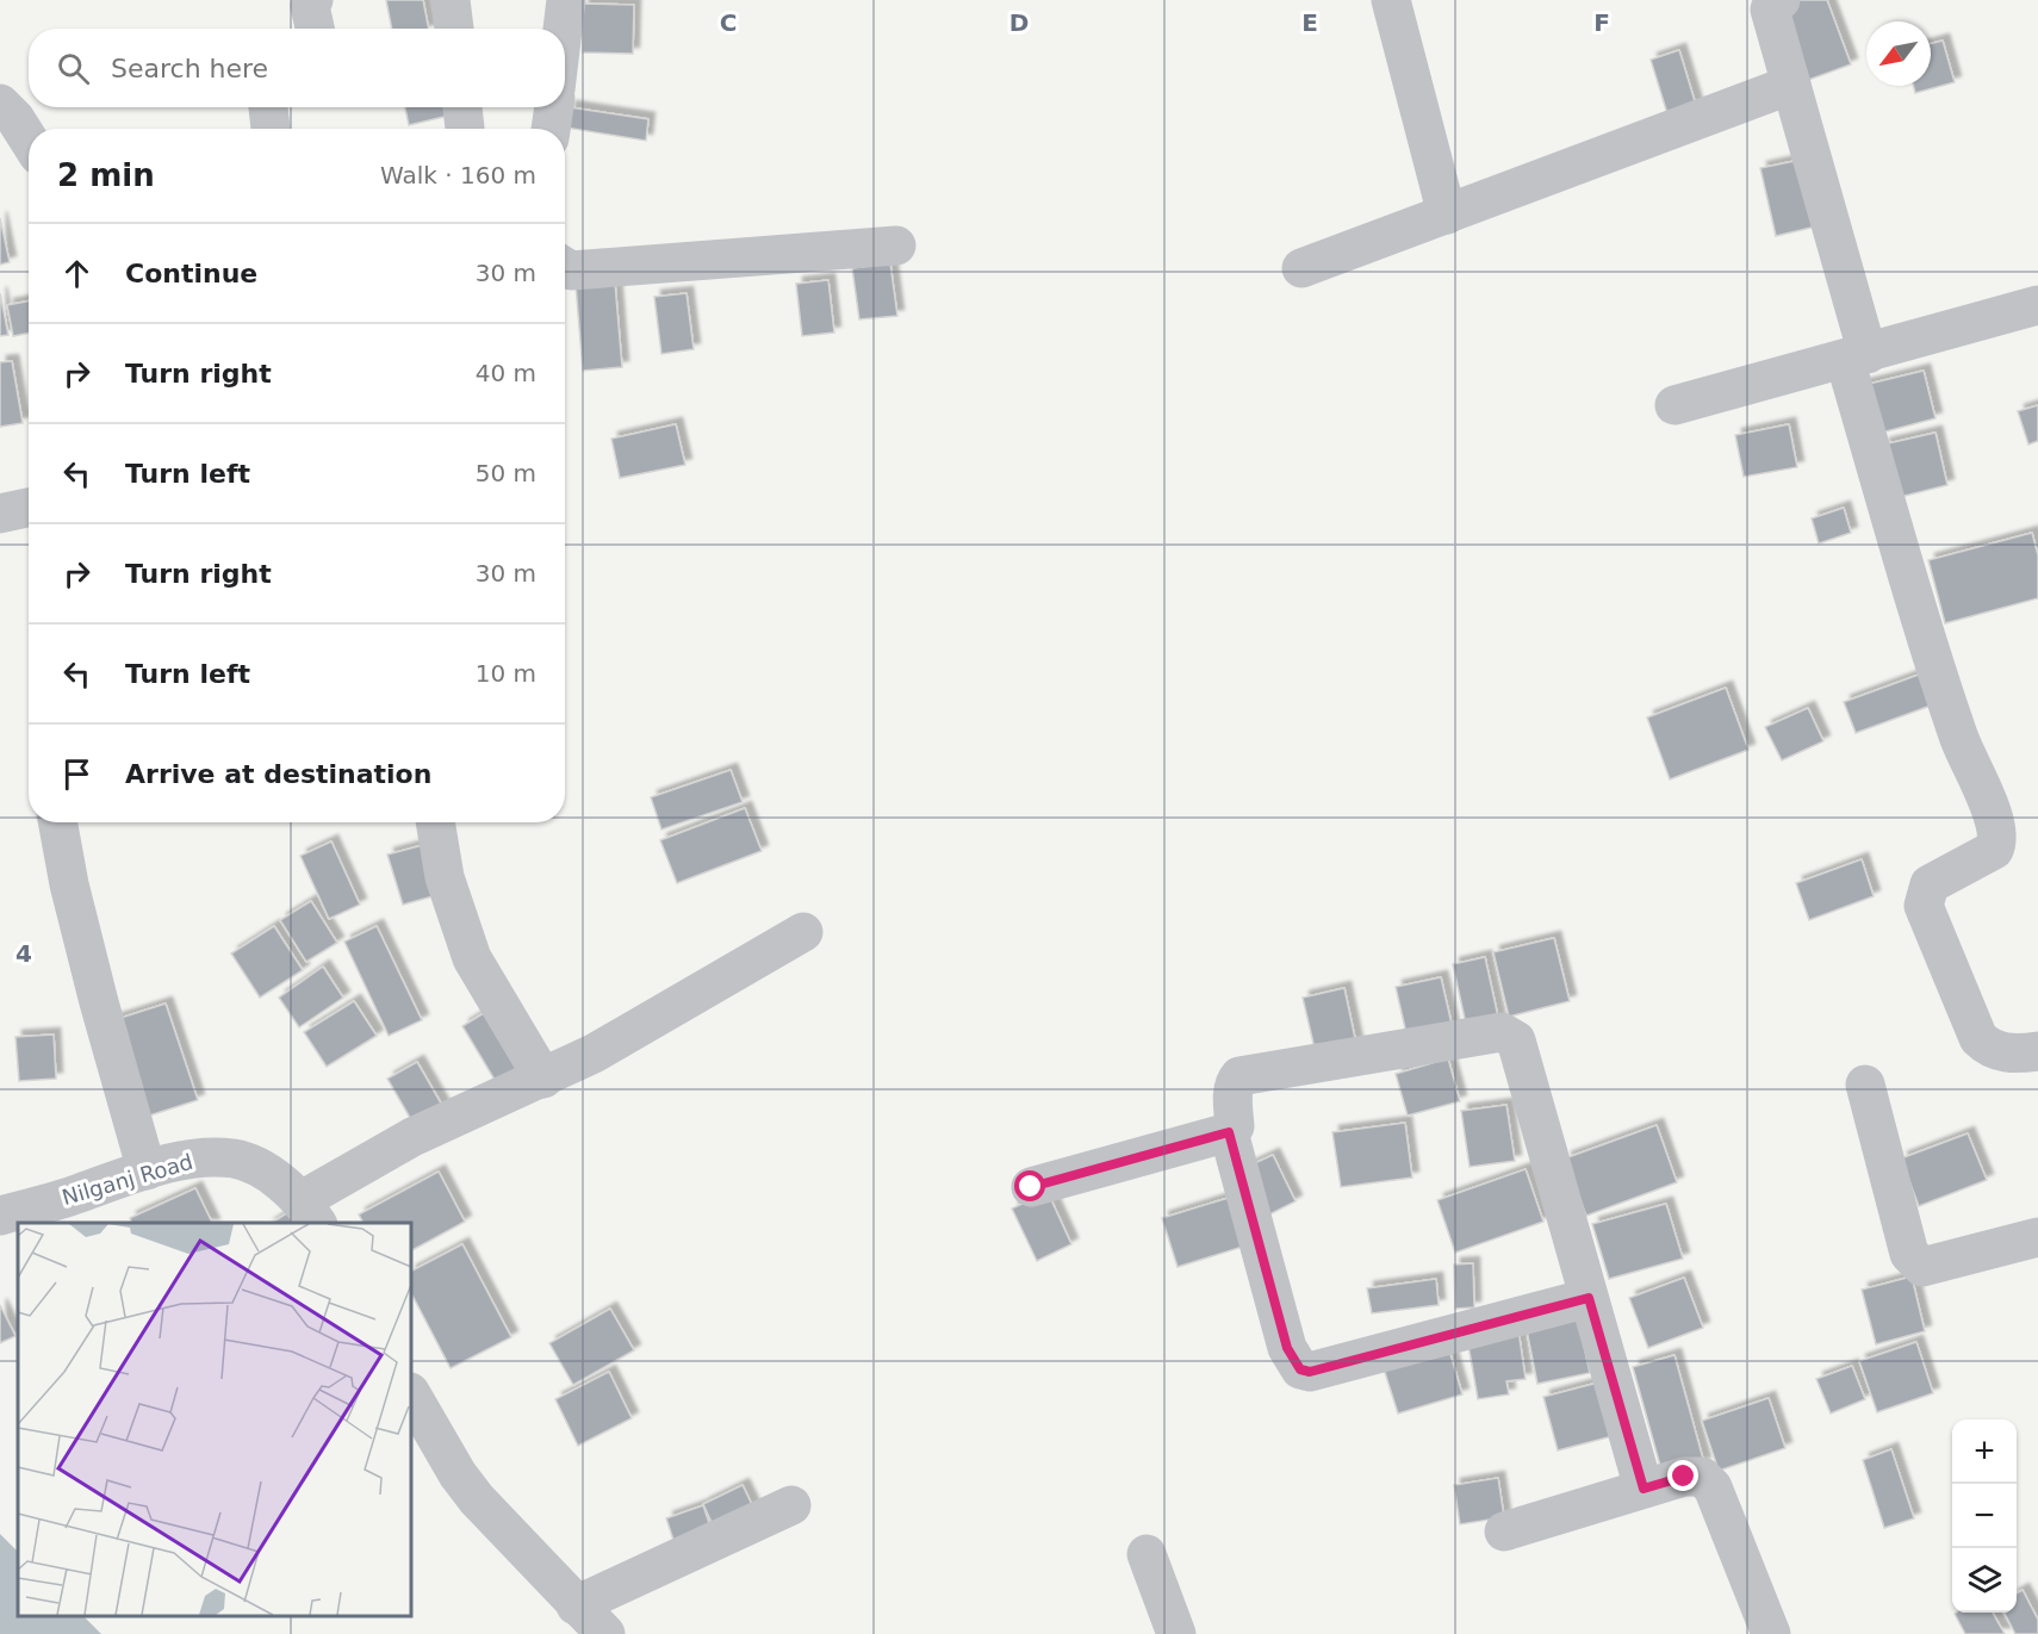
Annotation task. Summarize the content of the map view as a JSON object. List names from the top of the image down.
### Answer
{
  "streets": {
    "street": ["Nilganj Road"]
  },
  "north": "bottom left",
  "page": {
    "search": "Search here",
    "heading": ["2 min", "Walk · 160 m"],
    "list": [
      ["Continue", "30 m"],
      ["Turn right", "40 m"],
      ["Turn left", "50 m"],
      ["Turn right", "30 m"],
      ["Turn left", "10 m"],
      "Arrive at destination"
    ],
    "map_buttons": ["+", "−"]
  },
  "grid": {
    "columns": [
      "C",
      "D",
      "E",
      "F"
    ],
    "rows": ["4"]
  }
}
